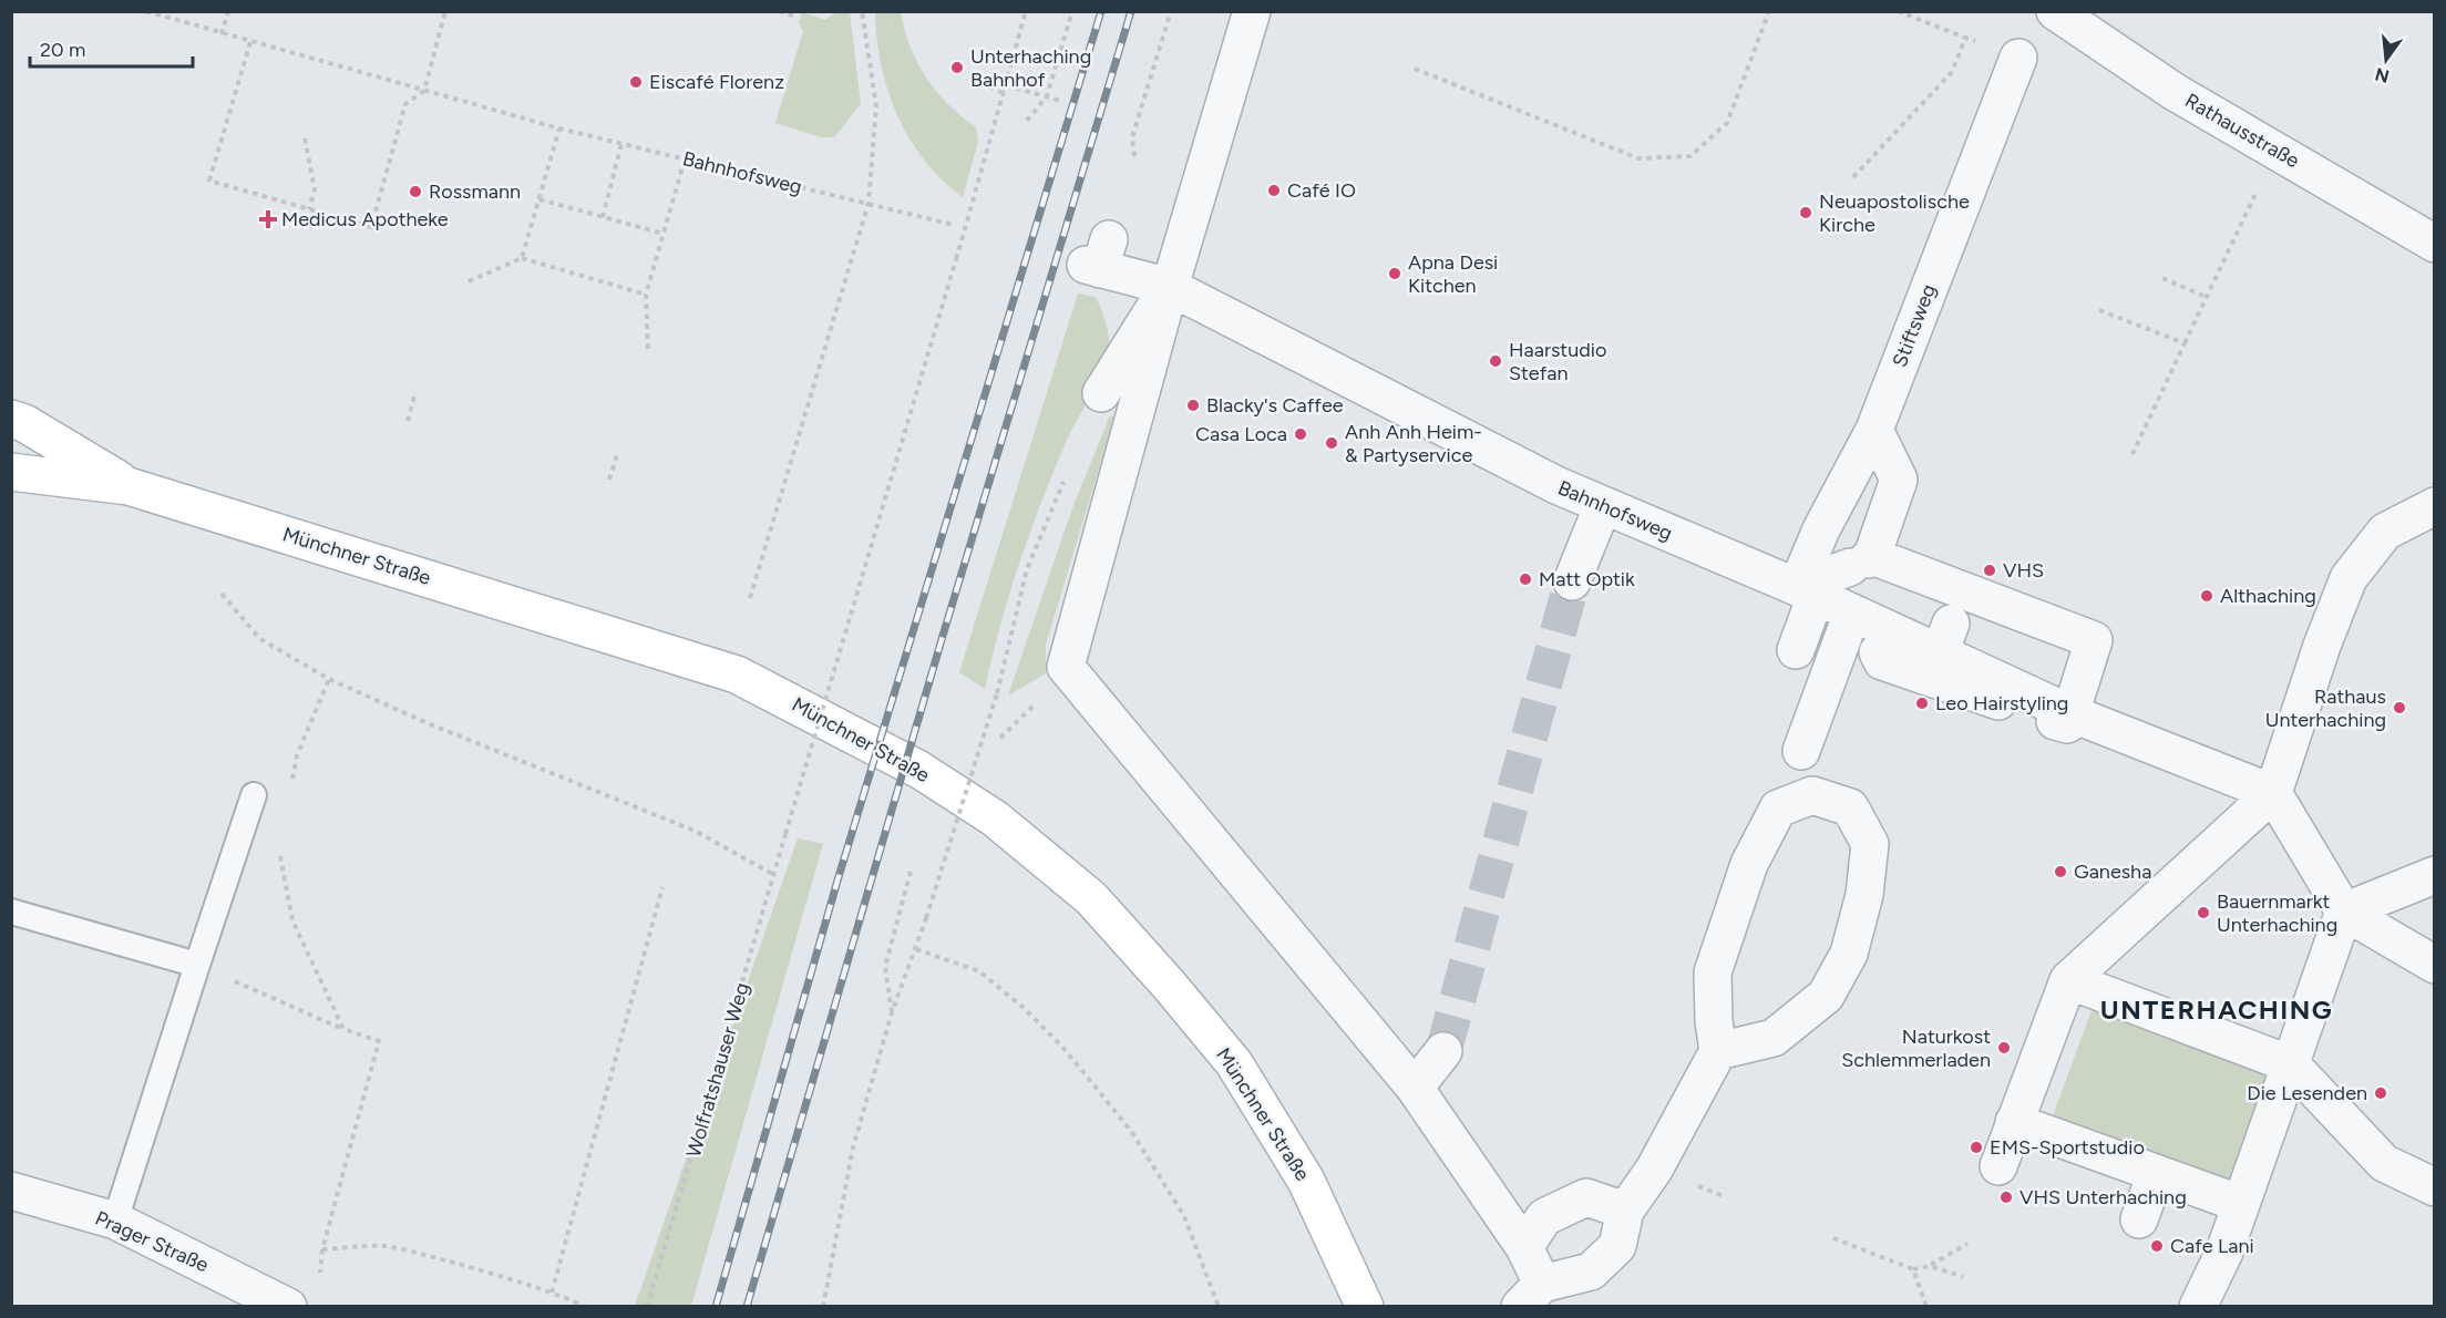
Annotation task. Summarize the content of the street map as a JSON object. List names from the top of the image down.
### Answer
{
  "streets": {
    "main road": ["Münchner Straße"],
    "street": [
      "Rathausstraße",
      "Bahnhofsweg",
      "Stiftsweg",
      "Prager Straße"
    ],
    "path": ["Wolfratshauser Weg"]
  },
  "crossings": [
    ["Bahnhofsweg", "Stiftsweg"]
  ],
  "districts": ["UNTERHACHING"],
  "places": {
    "other": [
      "Unterhaching Bahnhof",
      "Eiscafé Florenz",
      "Café IO",
      "Rossmann",
      "Neuapostolische Kirche",
      "Apna Desi Kitchen",
      "Haarstudio Stefan",
      "Blacky's Caffee",
      "Casa Loca",
      "Anh Anh Heim- & Partyservice",
      "VHS",
      "Matt Optik",
      "Althaching",
      "Leo Hairstyling",
      "Rathaus Unterhaching",
      "Ganesha",
      "Bauernmarkt Unterhaching",
      "Naturkost Schlemmerladen",
      "Die Lesenden",
      "EMS-Sportstudio",
      "VHS Unterhaching",
      "Cafe Lani"
    ],
    "health": ["Medicus Apotheke"]
  },
  "scale_bar": "20 m",
  "north": "bottom"
}
